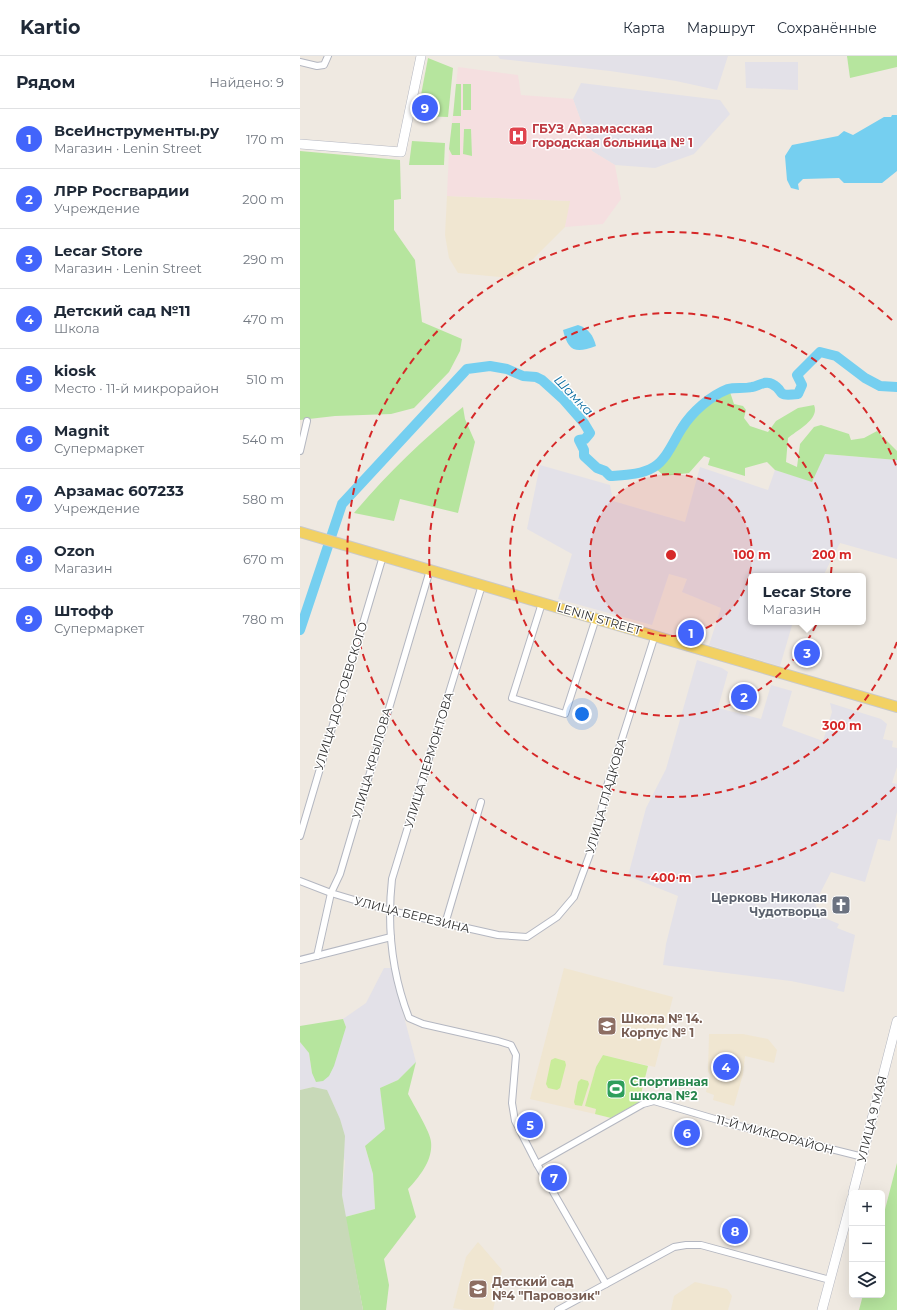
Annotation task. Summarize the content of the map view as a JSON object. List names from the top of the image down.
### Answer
{
  "streets": {
    "main road": ["LENIN STREET", "УЛИЦА 9 МАЯ"],
    "street": [
      "УЛИЦА ДОСТОЕВСКОГО",
      "УЛИЦА ЛЕРМОНТОВА",
      "УЛИЦА КРЫЛОВА",
      "УЛИЦА ГЛАДКОВА",
      "УЛИЦА БЕРЕЗИНА",
      "11-Й МИКРОРАЙОН"
    ]
  },
  "crossings": [
    ["LENIN STREET", "УЛИЦА ДОСТОЕВСКОГО"],
    ["LENIN STREET", "УЛИЦА ЛЕРМОНТОВА"],
    ["LENIN STREET", "УЛИЦА КРЫЛОВА"],
    ["LENIN STREET", "УЛИЦА ГЛАДКОВА"],
    ["УЛИЦА ЛЕРМОНТОВА", "УЛИЦА БЕРЕЗИНА"],
    ["УЛИЦА КРЫЛОВА", "УЛИЦА БЕРЕЗИНА"],
    ["УЛИЦА ГЛАДКОВА", "УЛИЦА БЕРЕЗИНА"],
    ["УЛИЦА 9 МАЯ", "11-Й МИКРОРАЙОН"]
  ],
  "water": ["Шамка"],
  "places": {
    "hospital": ["ГБУЗ Арзамасская городская больница № 1"],
    "church": ["Церковь Николая Чудотворца"],
    "school or university": ["Школа № 14. Корпус № 1", "Детский сад №4 \"Паровозик\""],
    "sports": ["Спортивная школа №2"]
  },
  "page": {
    "header": "Kartio",
    "nav": ["Карта", "Маршрут", "Сохранённые"],
    "heading": ["Рядом", "Найдено: 9"],
    "pins": [
      "9",
      "1",
      "3",
      "2",
      "4",
      "5",
      "6",
      "7",
      "8"
    ],
    "list": [
      {
        "mark": "1",
        "name": "ВсеИнструменты.ру",
        "note": "Магазин · Lenin Street",
        "value": "170 m"
      },
      {
        "mark": "2",
        "name": "ЛРР Росгвардии",
        "note": "Учреждение",
        "value": "200 m"
      },
      {
        "mark": "3",
        "name": "Lecar Store",
        "note": "Магазин · Lenin Street",
        "value": "290 m"
      },
      {
        "mark": "4",
        "name": "Детский сад №11",
        "note": "Школа",
        "value": "470 m"
      },
      {
        "mark": "5",
        "name": "kiosk",
        "note": "Место · 11-й микрорайон",
        "value": "510 m"
      },
      {
        "mark": "6",
        "name": "Magnit",
        "note": "Супермаркет",
        "value": "540 m"
      },
      {
        "mark": "7",
        "name": "Арзамас 607233",
        "note": "Учреждение",
        "value": "580 m"
      },
      {
        "mark": "8",
        "name": "Ozon",
        "note": "Магазин",
        "value": "670 m"
      },
      {
        "mark": "9",
        "name": "Штофф",
        "note": "Супермаркет",
        "value": "780 m"
      }
    ],
    "popup": ["Lecar Store", "Магазин"],
    "map_buttons": ["+", "−"]
  },
  "rings": [
    "100 m",
    "200 m",
    "300 m",
    "400 m"
  ]
}
